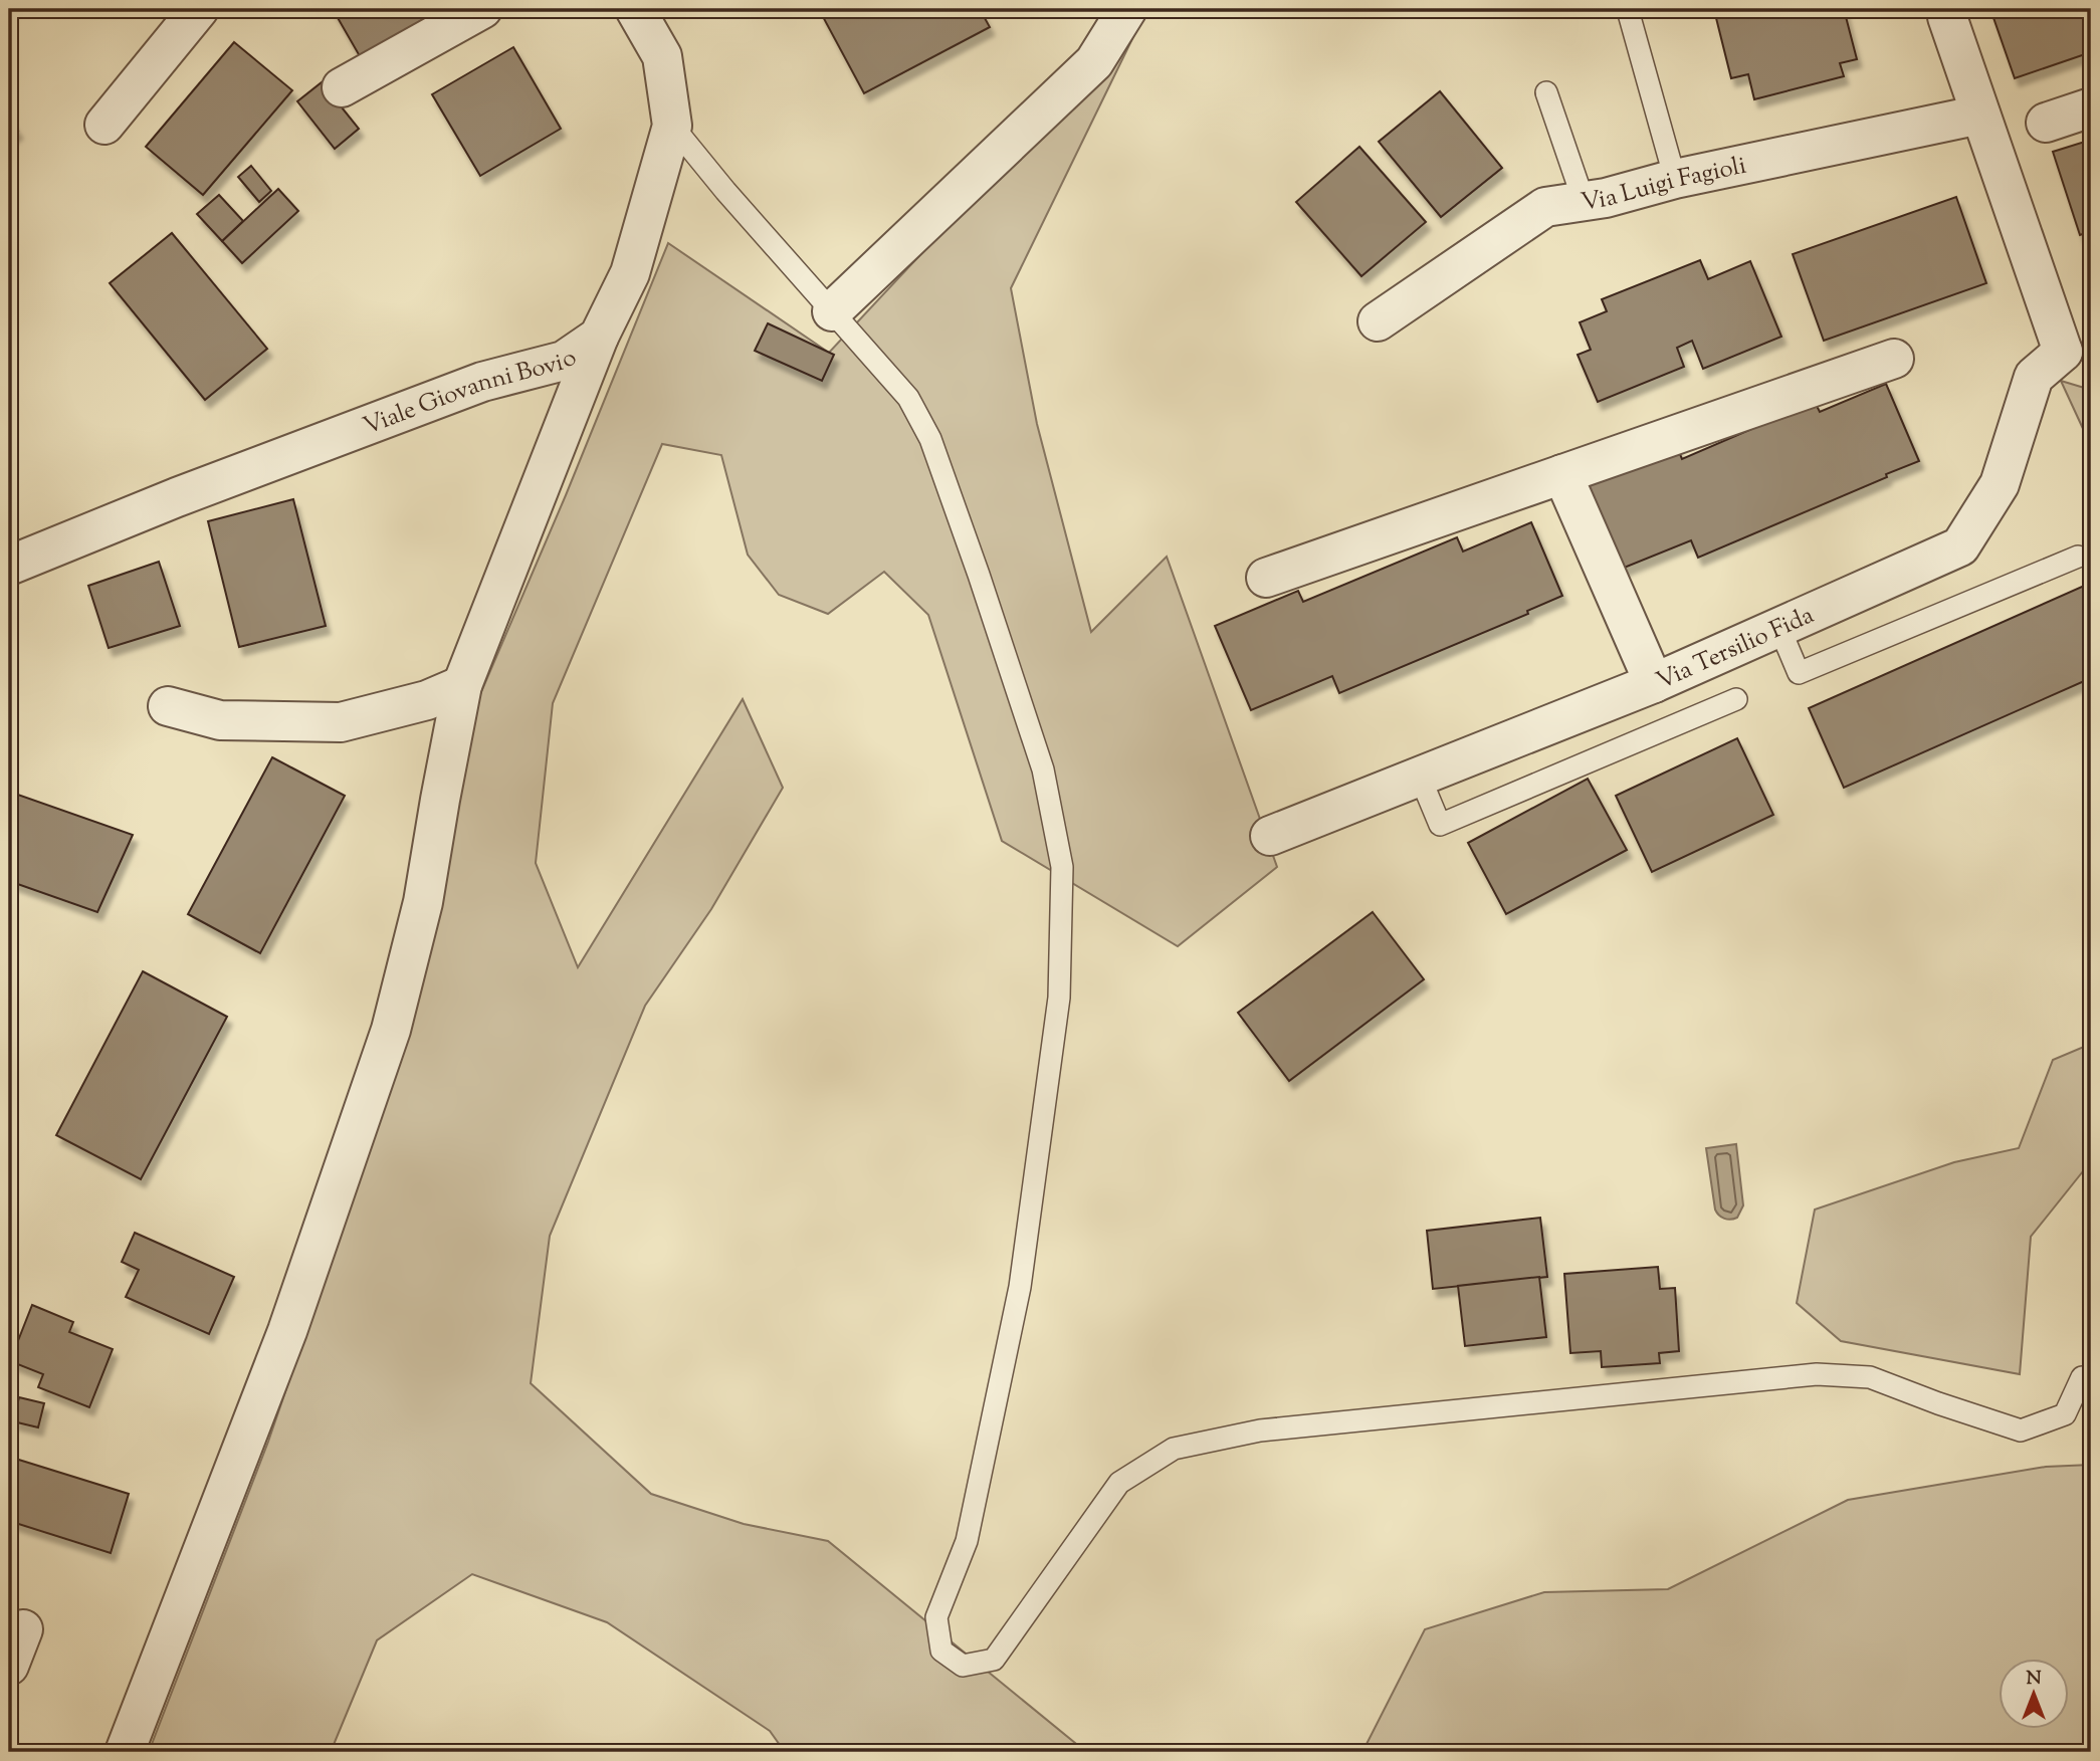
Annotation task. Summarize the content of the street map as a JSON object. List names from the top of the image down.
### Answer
{
  "streets": {
    "street": ["Via Luigi Fagioli", "Viale Giovanni Bovio", "Via Tersilio Fida"]
  },
  "north": "top"
}
